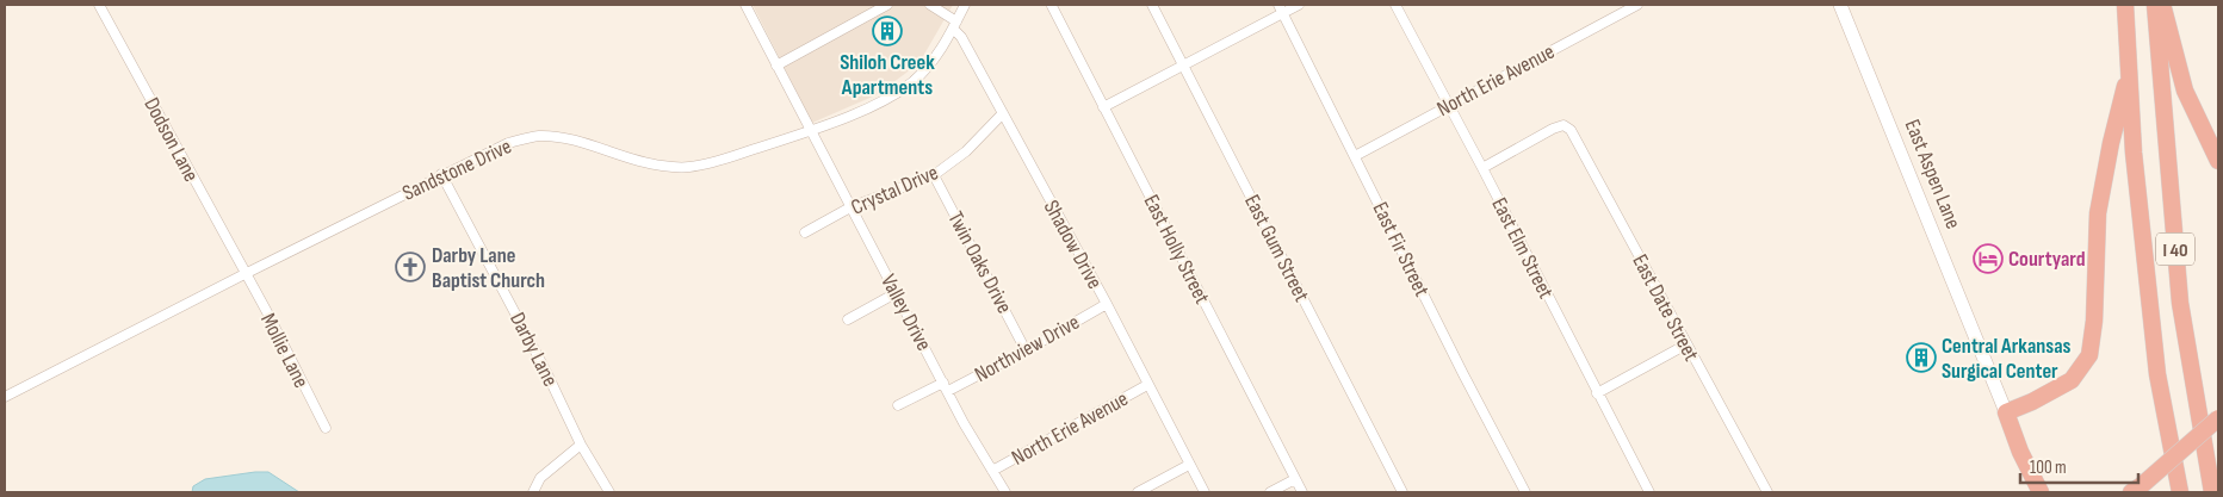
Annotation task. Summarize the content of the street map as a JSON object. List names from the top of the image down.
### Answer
{
  "streets": {
    "highway": ["East Aspen Lane", "I 40"],
    "street": [
      "North Erie Avenue",
      "Dodson Lane",
      "Sandstone Drive",
      "Crystal Drive",
      "Shadow Drive",
      "East Gum Street",
      "East Elm Street",
      "East Holly Street",
      "East Fir Street",
      "Twin Oaks Drive",
      "East Date Street",
      "Valley Drive",
      "Northview Drive",
      "Darby Lane",
      "Mollie Lane"
    ]
  },
  "crossings": [
    ["North Erie Avenue", "Shadow Drive"],
    ["North Erie Avenue", "East Elm Street"],
    ["North Erie Avenue", "East Fir Street"],
    ["North Erie Avenue", "Valley Drive"],
    ["Dodson Lane", "Sandstone Drive"],
    ["Dodson Lane", "Mollie Lane"],
    ["Sandstone Drive", "Shadow Drive"],
    ["Sandstone Drive", "Valley Drive"],
    ["Sandstone Drive", "Darby Lane"],
    ["Sandstone Drive", "Mollie Lane"],
    ["Crystal Drive", "Shadow Drive"],
    ["Crystal Drive", "Twin Oaks Drive"],
    ["Crystal Drive", "Valley Drive"],
    ["Shadow Drive", "Northview Drive"],
    ["East Elm Street", "East Date Street"],
    ["Twin Oaks Drive", "Northview Drive"],
    ["Valley Drive", "Northview Drive"]
  ],
  "places": {
    "building": ["Shiloh Creek Apartments", "Central Arkansas Surgical Center"],
    "hotel": ["Courtyard"],
    "church": ["Darby Lane Baptist Church"]
  },
  "scale_bar": "100 m"
}
